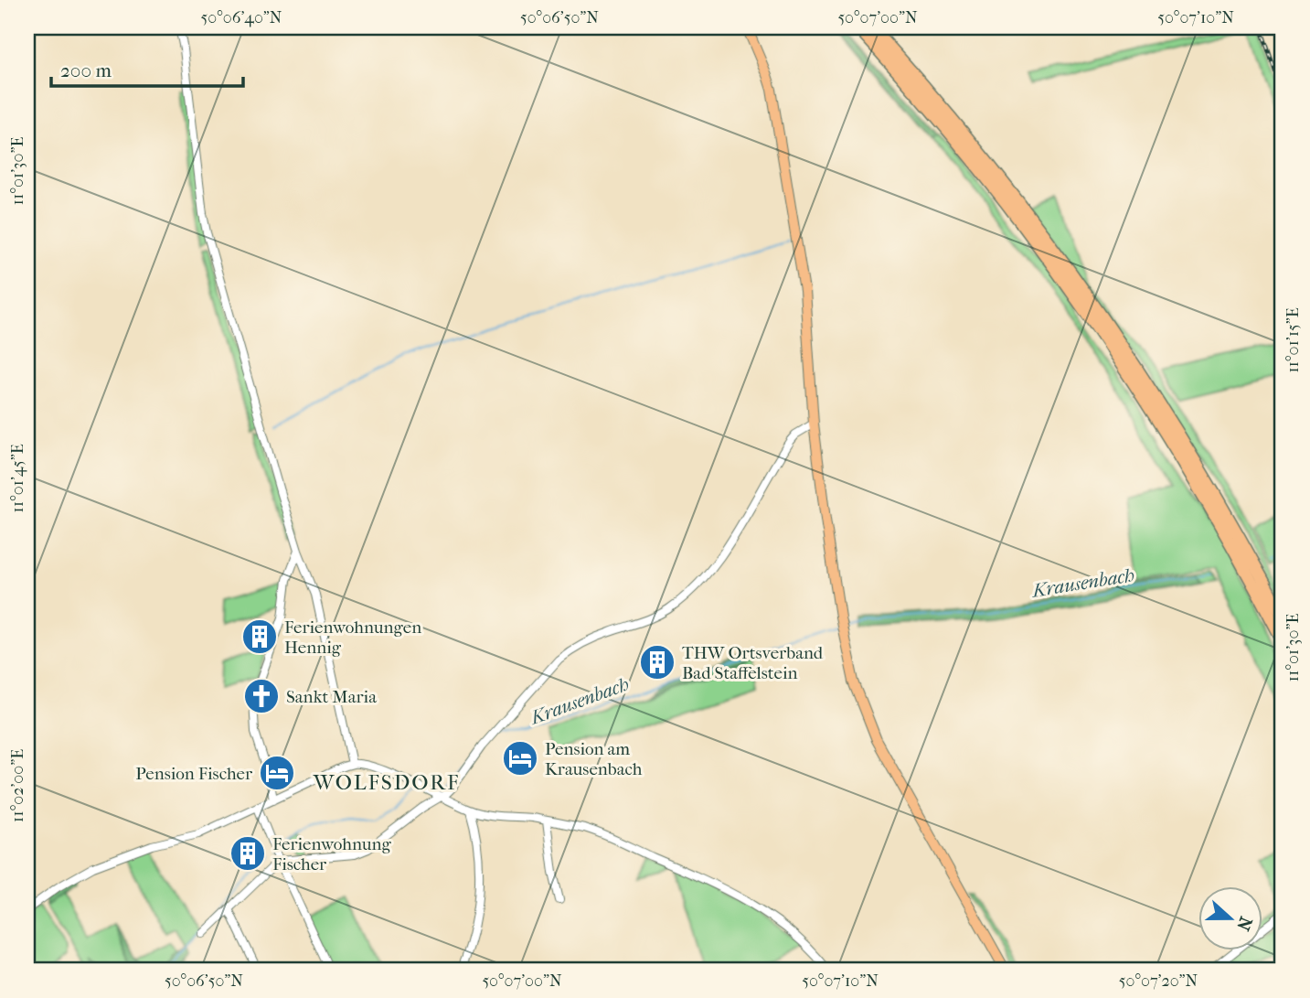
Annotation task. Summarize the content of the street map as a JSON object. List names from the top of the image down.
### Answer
{
  "districts": ["WOLFSDORF"],
  "water": ["Krausenbach"],
  "places": {
    "building": ["Ferienwohnungen Hennig", "THW Ortsverband Bad Staffelstein", "Ferienwohnung Fischer"],
    "church": ["Sankt Maria"],
    "hotel": ["Pension am Krausenbach", "Pension Fischer"]
  },
  "scale_bar": "200 m",
  "north": "right",
  "coordinates": [
    "50°06'40\"N",
    "50°06'50\"N",
    "50°07'00\"N",
    "50°07'10\"N",
    "11°01'30\"E",
    "11°01'15\"E",
    "11°01'45\"E",
    "11°02'00\"E",
    "50°07'20\"N"
  ]
}
